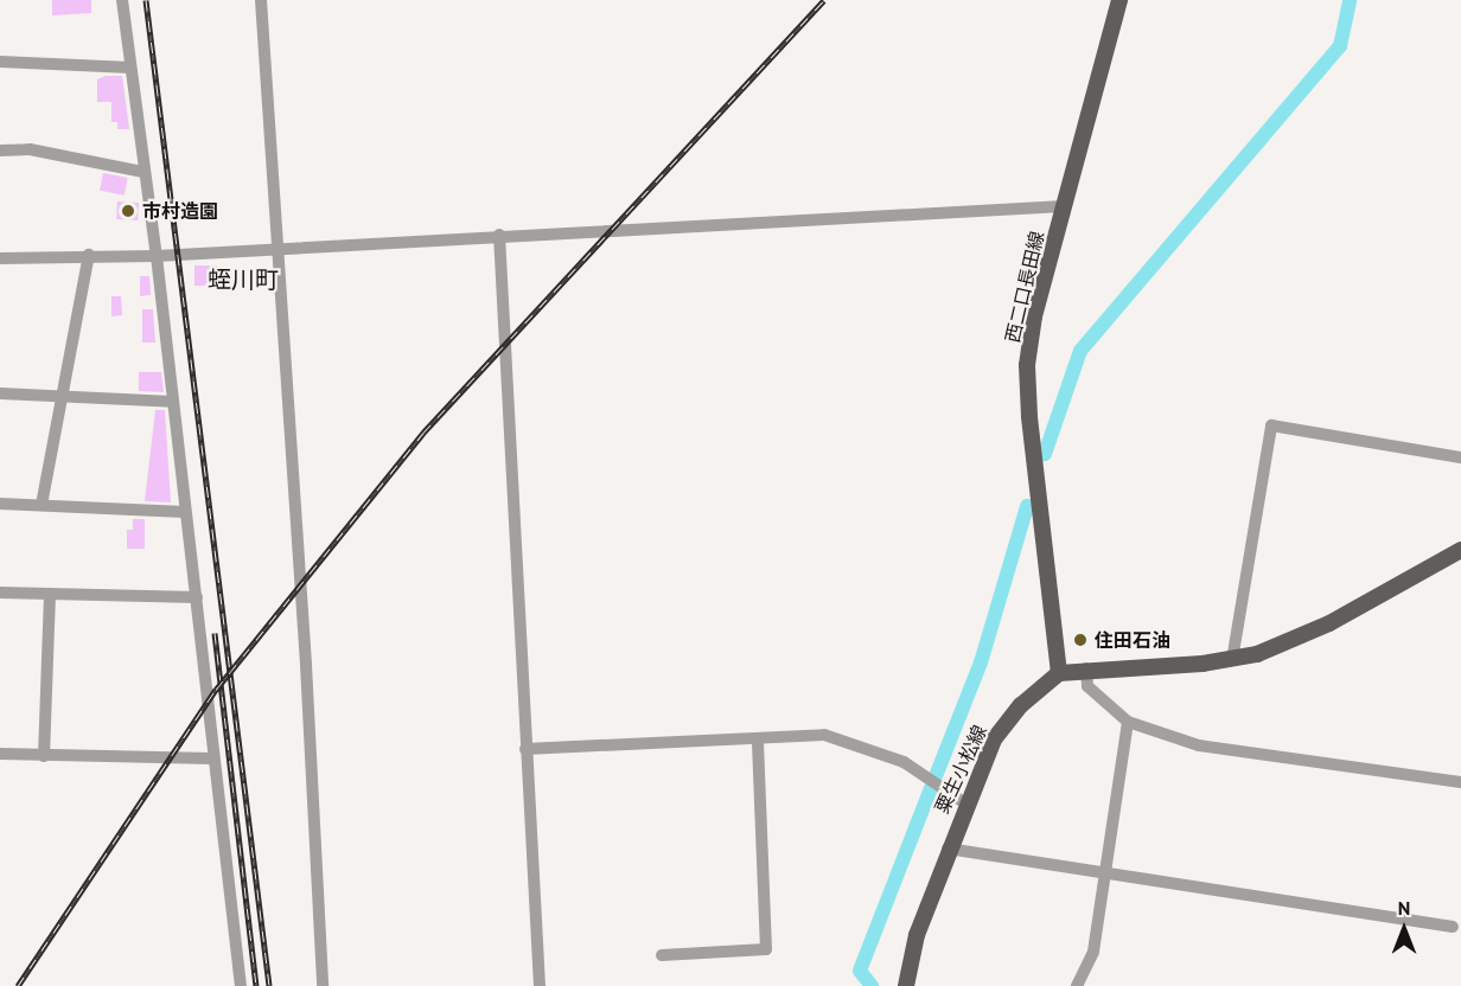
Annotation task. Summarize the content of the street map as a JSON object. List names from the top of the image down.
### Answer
{
  "streets": {
    "main road": ["西二口長田線", "粟生小松線"]
  },
  "crossings": [
    ["西二口長田線", "粟生小松線"]
  ],
  "districts": ["蛭川町"],
  "places": ["市村造園", "住田石油"],
  "north": "top"
}
